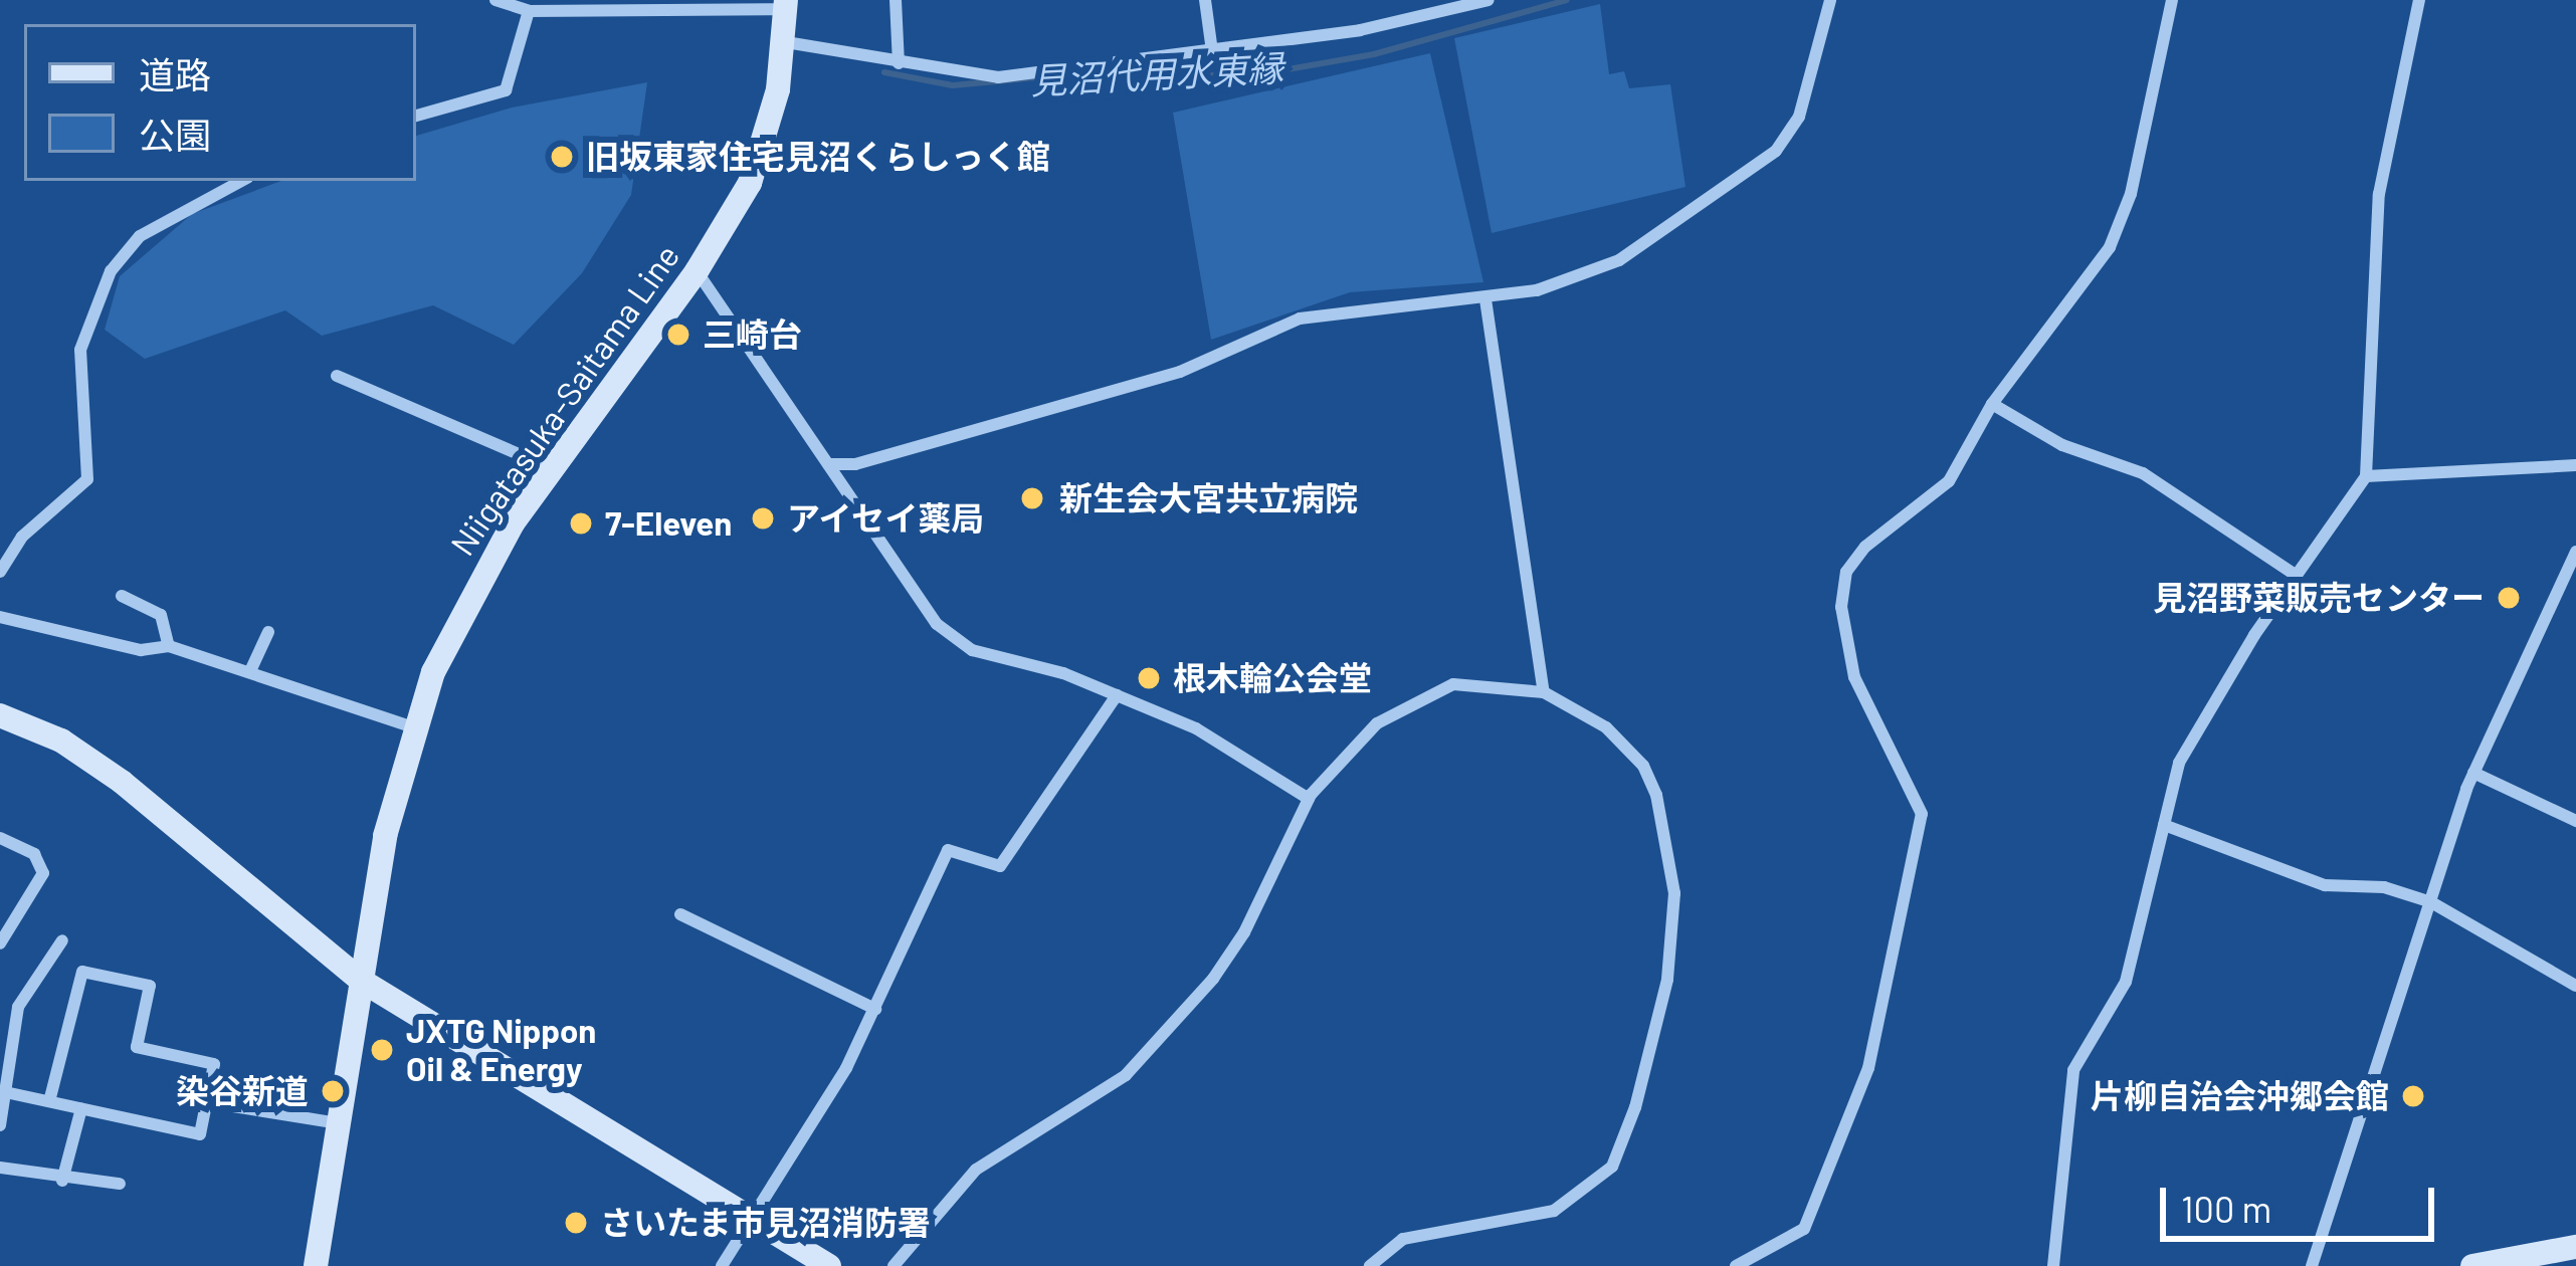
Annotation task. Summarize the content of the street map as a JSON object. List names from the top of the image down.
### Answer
{
  "streets": {
    "main road": ["Niigatasuka-Saitama Line"]
  },
  "water": ["見沼代用水東縁"],
  "places": [
    "旧坂東家住宅見沼くらしっく館",
    "三崎台",
    "新生会大宮共立病院",
    "アイセイ薬局",
    "7-Eleven",
    "見沼野菜販売センター",
    "根木輪公会堂",
    "JXTG Nippon Oil & Energy",
    "染谷新道",
    "片柳自治会沖郷会館",
    "さいたま市見沼消防署"
  ],
  "legend": ["道路", "公園"],
  "scale_bar": "100 m"
}
